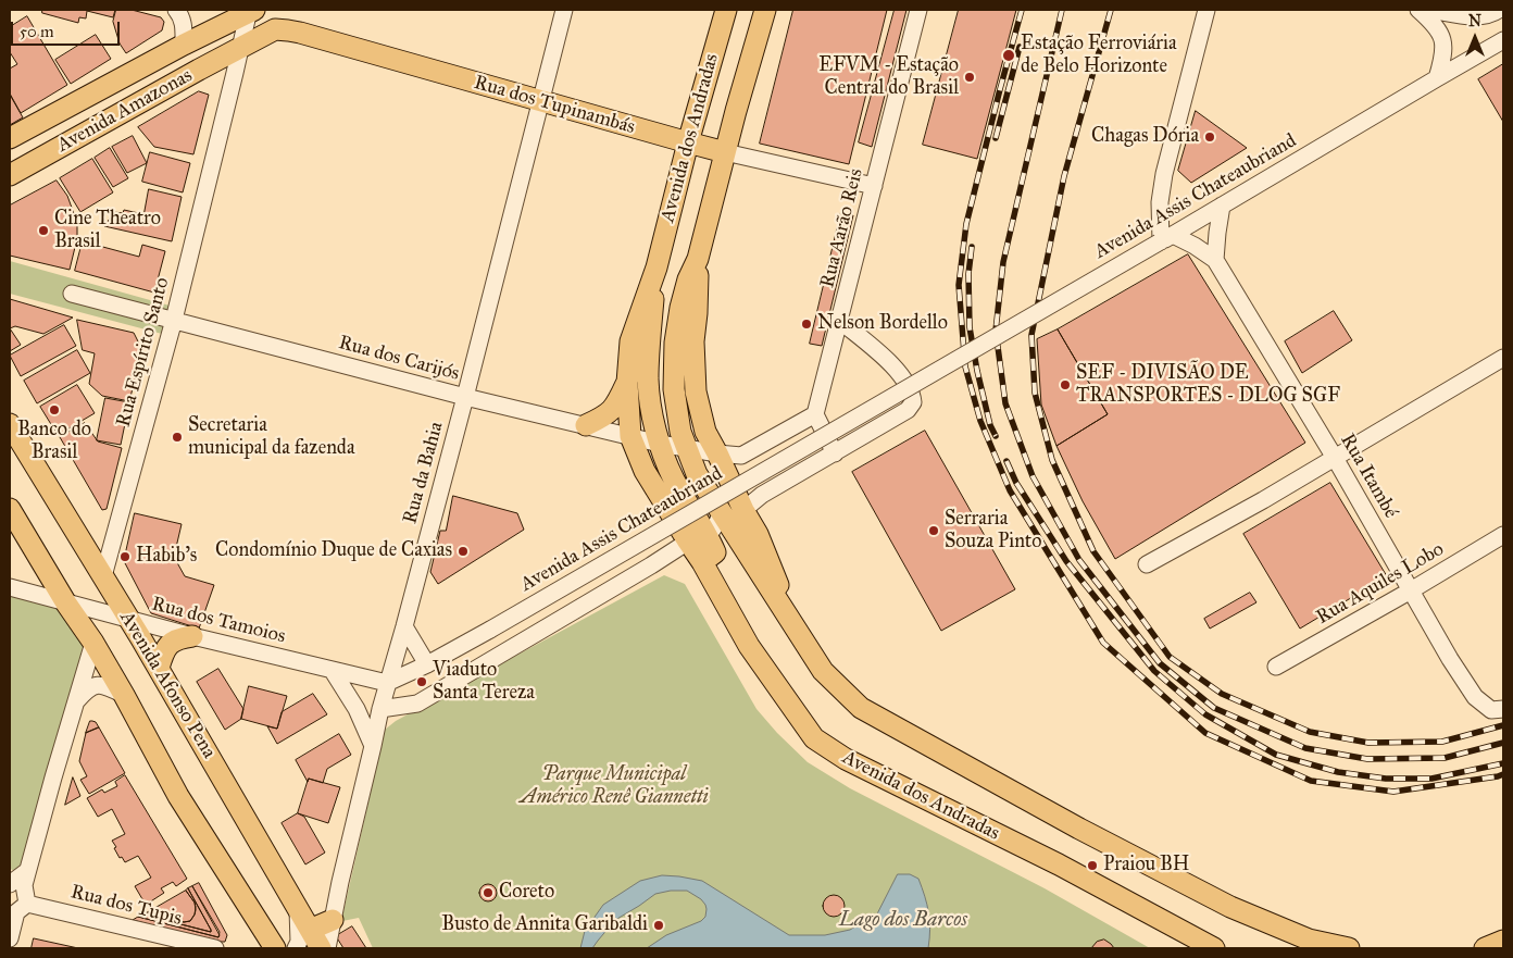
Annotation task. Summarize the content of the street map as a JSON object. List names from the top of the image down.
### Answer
{
  "streets": {
    "main road": [
      "Rua dos Tupinambás",
      "Avenida Amazonas",
      "Avenida dos Andradas",
      "Avenida Afonso Pena"
    ],
    "street": [
      "Avenida Assis Chateaubriand",
      "Rua Aarão Reis",
      "Rua Espírito Santo",
      "Rua dos Carijós",
      "Rua da Bahia",
      "Rua Itambé",
      "Rua Aquiles Lobo",
      "Rua dos Tamoios",
      "Rua dos Tupis"
    ]
  },
  "crossings": [
    ["Rua dos Tupinambás", "Avenida Amazonas"],
    ["Rua dos Tupinambás", "Avenida dos Andradas"],
    ["Rua dos Tupinambás", "Rua Aarão Reis"],
    ["Rua dos Tupinambás", "Rua Espírito Santo"],
    ["Rua dos Tupinambás", "Rua da Bahia"],
    ["Avenida Amazonas", "Rua Espírito Santo"],
    ["Avenida dos Andradas", "Avenida Assis Chateaubriand"],
    ["Avenida dos Andradas", "Rua dos Carijós"],
    ["Avenida Assis Chateaubriand", "Rua Aarão Reis"],
    ["Avenida Assis Chateaubriand", "Rua dos Carijós"],
    ["Avenida Assis Chateaubriand", "Rua da Bahia"],
    ["Avenida Assis Chateaubriand", "Rua Itambé"],
    ["Avenida Assis Chateaubriand", "Rua dos Tamoios"],
    ["Rua Espírito Santo", "Rua dos Carijós"],
    ["Rua Espírito Santo", "Avenida Afonso Pena"],
    ["Rua dos Carijós", "Rua da Bahia"],
    ["Rua da Bahia", "Rua dos Tamoios"],
    ["Rua Itambé", "Rua Aquiles Lobo"],
    ["Rua dos Tamoios", "Avenida Afonso Pena"]
  ],
  "water": ["Lago dos Barcos"],
  "parks": ["Parque Municipal Américo Renê Giannetti"],
  "places": [
    "Estação Ferroviária de Belo Horizonte",
    "EFVM - Estação Central do Brasil",
    "Chagas Dória",
    "Cine Theatro Brasil",
    "Nelson Bordello",
    "SEF - DIVISÃO DE TRANSPORTES - DLOG SGF",
    "Banco do Brasil",
    "Secretaria municipal da fazenda",
    "Serraria Souza Pinto",
    "Condomínio Duque de Caxias",
    "Habib's",
    "Viaduto Santa Tereza",
    "Praiou BH",
    "Coreto",
    "Busto de Annita Garibaldi"
  ],
  "scale_bar": "50 m",
  "north": "top"
}
